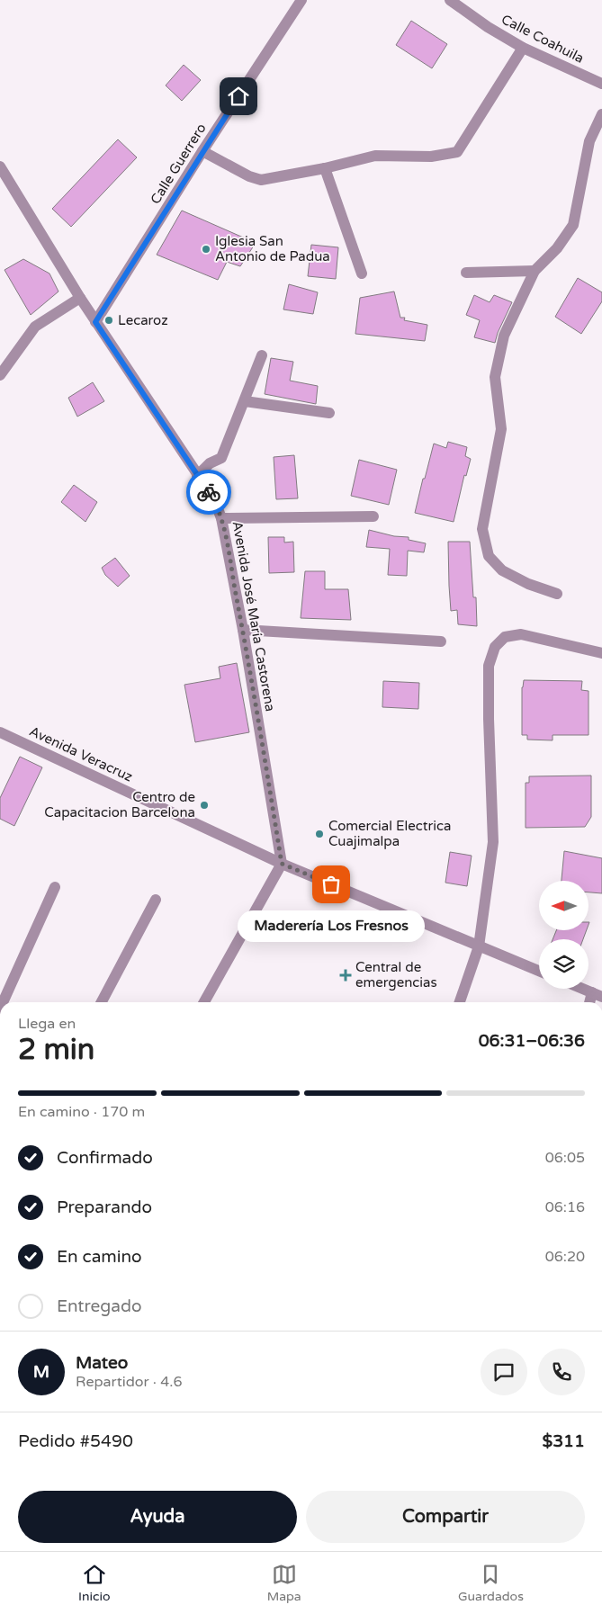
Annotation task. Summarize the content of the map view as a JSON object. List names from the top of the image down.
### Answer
{
  "streets": {
    "street": [
      "Calle Coahuila",
      "Calle Guerrero",
      "Avenida José María Castorena",
      "Avenida Veracruz"
    ]
  },
  "crossings": [
    ["Calle Guerrero", "Avenida José María Castorena"],
    ["Avenida José María Castorena", "Avenida Veracruz"]
  ],
  "places": {
    "other": [
      "Iglesia San Antonio de Padua",
      "Lecaroz",
      "Centro de Capacitacion Barcelona",
      "Comercial Electrica Cuajimalpa",
      "Maderería Los Fresnos"
    ],
    "health": ["Central de emergencias"]
  },
  "north": "left",
  "page": {
    "bubble": "Maderería Los Fresnos",
    "heading": ["2 min", "Llega en", "06:31–06:36"],
    "panel": [
      "Mateo",
      "Repartidor · 4.6",
      "Pedido #5490",
      "$311"
    ],
    "bar": "En camino · 170 m",
    "list": [
      ["Confirmado", "06:05"],
      ["Preparando", "06:16"],
      ["En camino", "06:20"],
      "Entregado"
    ],
    "round": "M",
    "buttons": ["Ayuda", "Compartir"],
    "tabs": ["Inicio", "Mapa", "Guardados"]
  }
}
